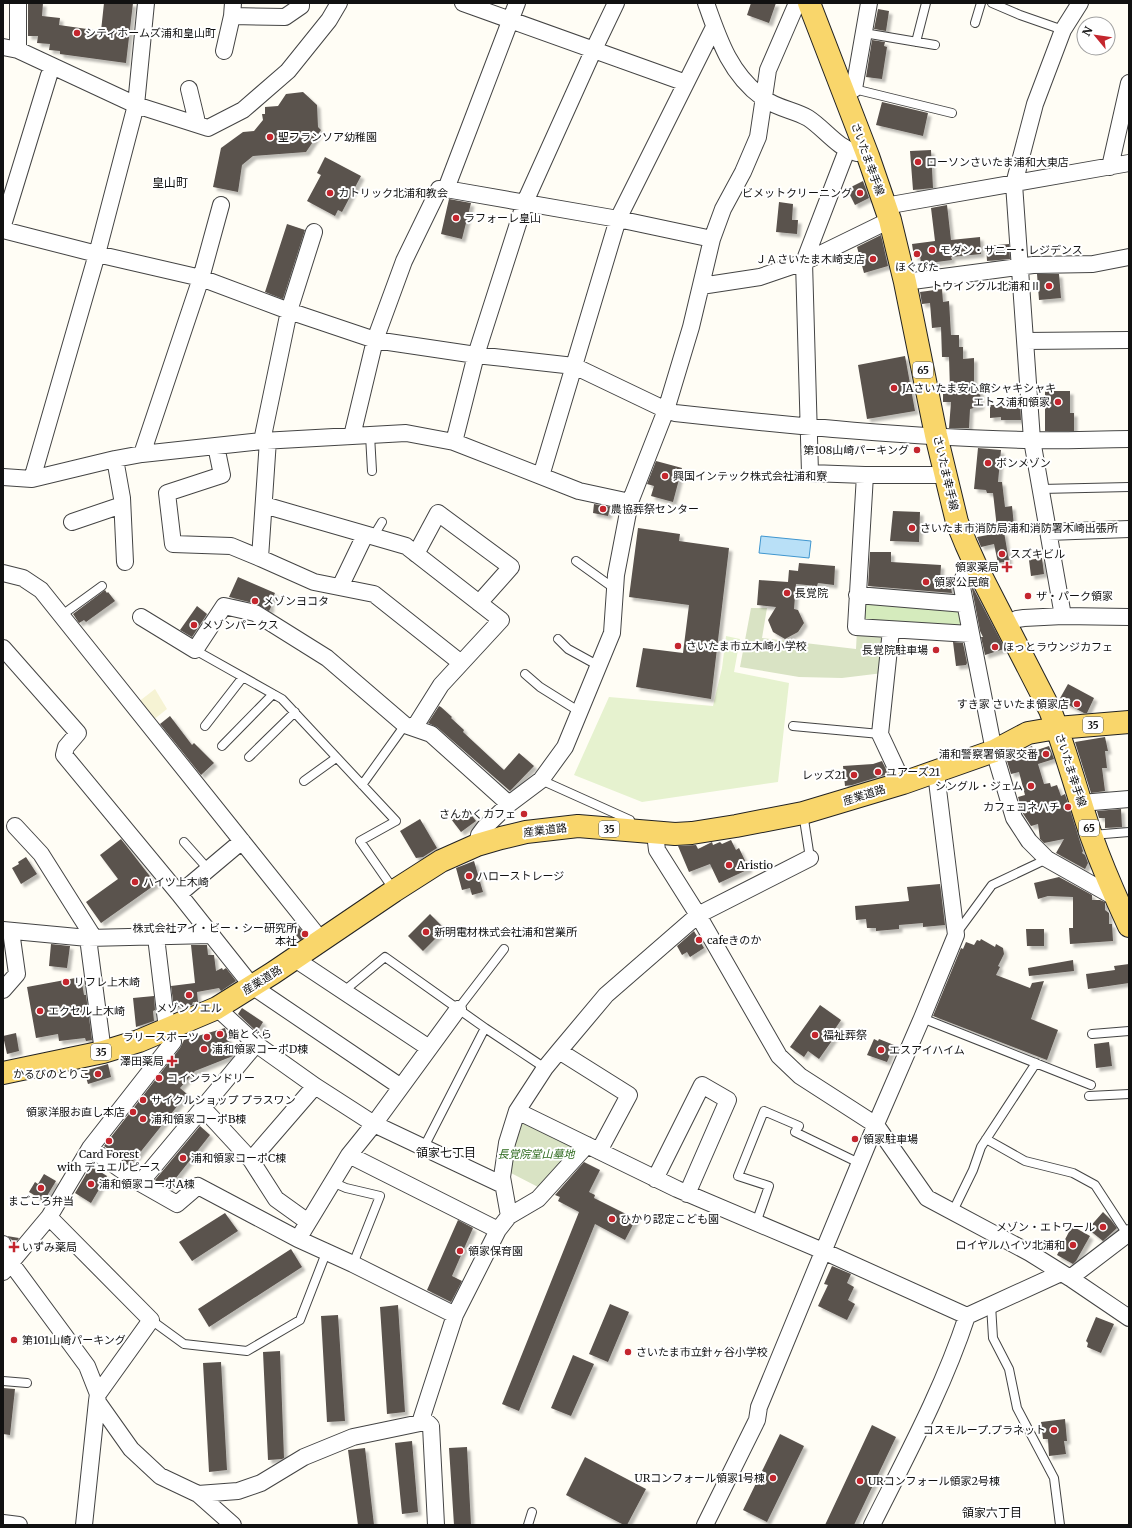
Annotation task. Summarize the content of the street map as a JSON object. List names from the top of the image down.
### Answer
{
  "streets": {
    "main road": [
      "さいたま幸手線",
      "65",
      "35",
      "産業道路"
    ]
  },
  "crossings": [
    ["さいたま幸手線", "産業道路"]
  ],
  "districts": ["皇山町", "領家七丁目", "領家六丁目"],
  "parks": ["長覚院堂山墓地"],
  "places": {
    "other": [
      "シティホームズ浦和皇山町",
      "聖フランソア幼稚園",
      "ローソンさいたま浦和大東店",
      "カトリック北浦和教会",
      "ビメットクリーニング",
      "ラフォーレ皇山",
      "モダン・サニー・レジデンス",
      "ほぐぴた",
      "ＪＡさいたま木崎支店",
      "トウインクル北浦和Ⅱ",
      "JAさいたま安心館シャキシャキ",
      "エトス浦和領家",
      "第108山崎パーキング",
      "ボンメゾン",
      "興国インテック株式会社浦和寮",
      "農協葬祭センター",
      "さいたま市消防局浦和消防署木崎出張所",
      "スズキビル",
      "領家公民館",
      "長覚院",
      "ザ・パーク領家",
      "メゾンヨコタ",
      "メゾンパークス",
      "さいたま市立木崎小学校",
      "ほっとラウンジカフェ",
      "長覚院駐車場",
      "すき家 さいたま領家店",
      "浦和警察署領家交番",
      "ユアーズ21",
      "レッズ21",
      "シングル・ジェム",
      "カフェコネハチ",
      "さんかくカフェ",
      "Aristio",
      "ハローストレージ",
      "ハイツ上木崎",
      "新明電材株式会社浦和営業所",
      "株式会社アイ・ビー・シー研究所 本社",
      "cafeきのか",
      "リフレ上木崎",
      "メゾンノエル",
      "エクセル上木崎",
      "鮨とぐら",
      "福祉葬祭",
      "ラリースポーツ",
      "浦和領家コーポD棟",
      "エスアイハイム",
      "かるびのとりこ",
      "コインランドリー",
      "サイクルショップ プラスワン",
      "領家洋服お直し本店",
      "浦和領家コーポB棟",
      "領家駐車場",
      "Card Forest with デュエルピース",
      "浦和領家コーポC棟",
      "浦和領家コーポA棟",
      "まごころ弁当",
      "ひかり認定こども園",
      "メゾン・エトワール",
      "ロイヤルハイツ北浦和",
      "領家保育園",
      "第101山崎パーキング",
      "さいたま市立針ヶ谷小学校",
      "コスモループ.プラネット",
      "URコンフォール領家1号棟",
      "URコンフォール領家2号棟"
    ],
    "health": ["領家薬局", "澤田薬局", "いずみ薬局"]
  },
  "north": "top left"
}
